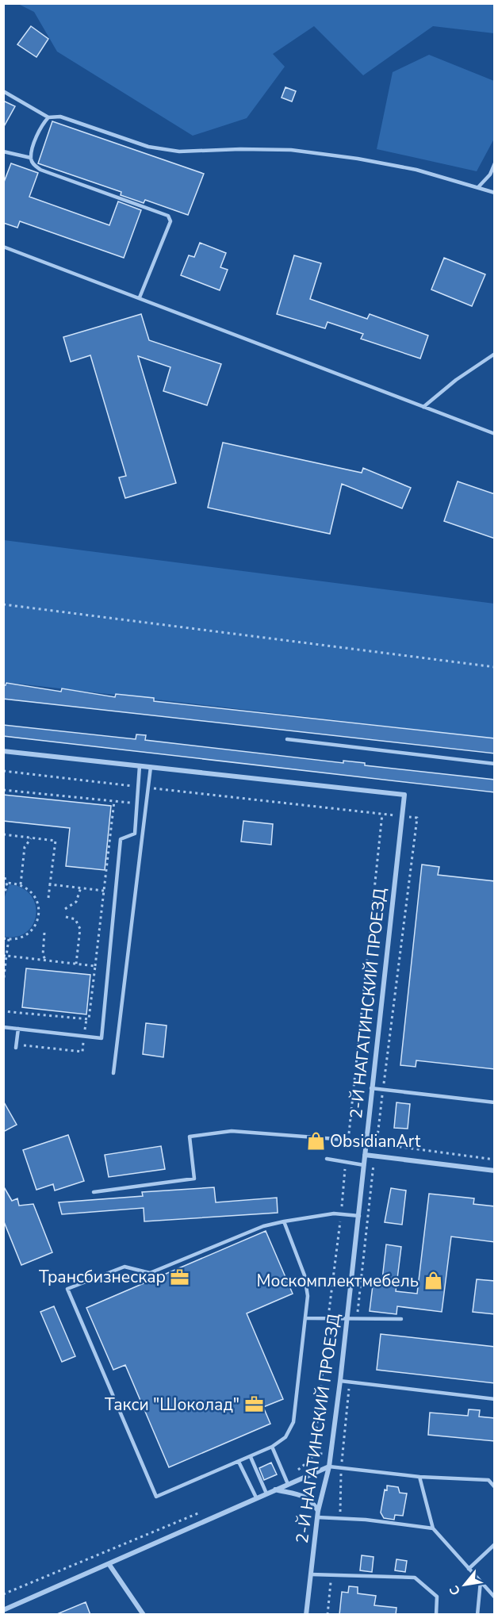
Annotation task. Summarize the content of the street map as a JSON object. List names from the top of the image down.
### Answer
{
  "streets": {
    "street": ["2-Й НАГАТИНСКИЙ ПРОЕЗД"]
  },
  "places": {
    "shop": ["ObsidianArt", "Москомплектмебель"],
    "office": ["Трансбизнескар", "Такси \"Шоколад\""]
  },
  "north": "bottom left"
}
